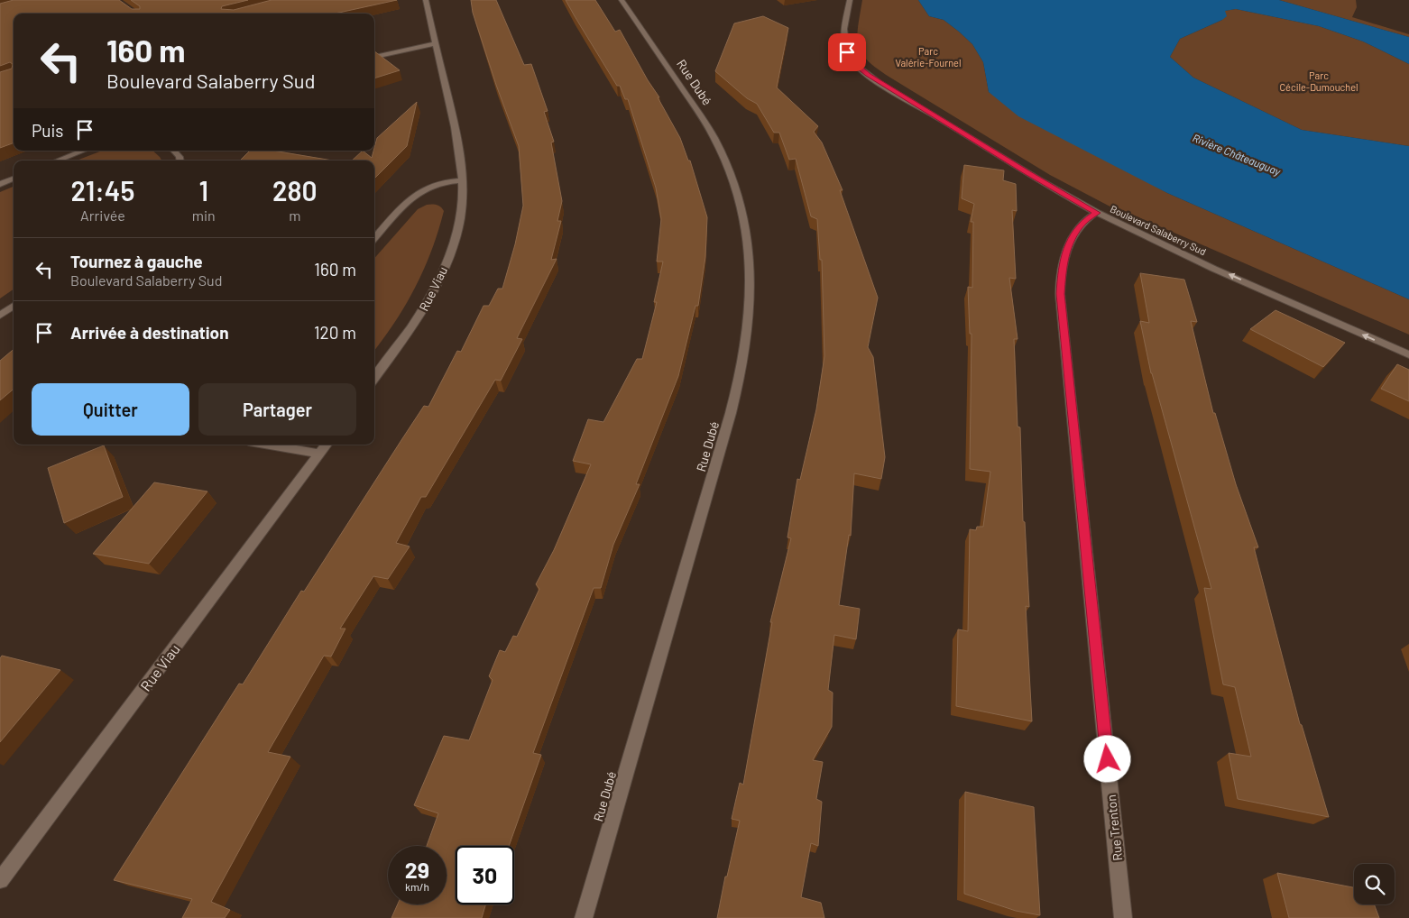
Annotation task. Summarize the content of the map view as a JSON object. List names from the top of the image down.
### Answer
{
  "streets": {
    "street": [
      "Rue Dubé",
      "Boulevard Salaberry Sud",
      "Rue Viau",
      "Rue Trenton"
    ]
  },
  "crossings": [
    ["Boulevard Salaberry Sud", "Rue Trenton"]
  ],
  "one_way": ["Boulevard Salaberry Sud"],
  "water": ["Rivière Châteauguay"],
  "parks": ["Parc Valérie-Fournel", "Parc Cécile-Dumouchel"],
  "page": {
    "turn": ["160 m", "Boulevard Salaberry Sud"],
    "then": "Puis",
    "eta": [
      "21:45",
      "Arrivée",
      "1",
      "min",
      "280",
      "m"
    ],
    "list": [
      {
        "name": "Tournez à gauche",
        "note": "Boulevard Salaberry Sud",
        "value": "160 m"
      },
      {
        "name": "Arrivée à destination",
        "value": "120 m"
      }
    ],
    "buttons": ["Quitter", "Partager"],
    "speed": "29 km/h",
    "limit": "30"
  }
}
